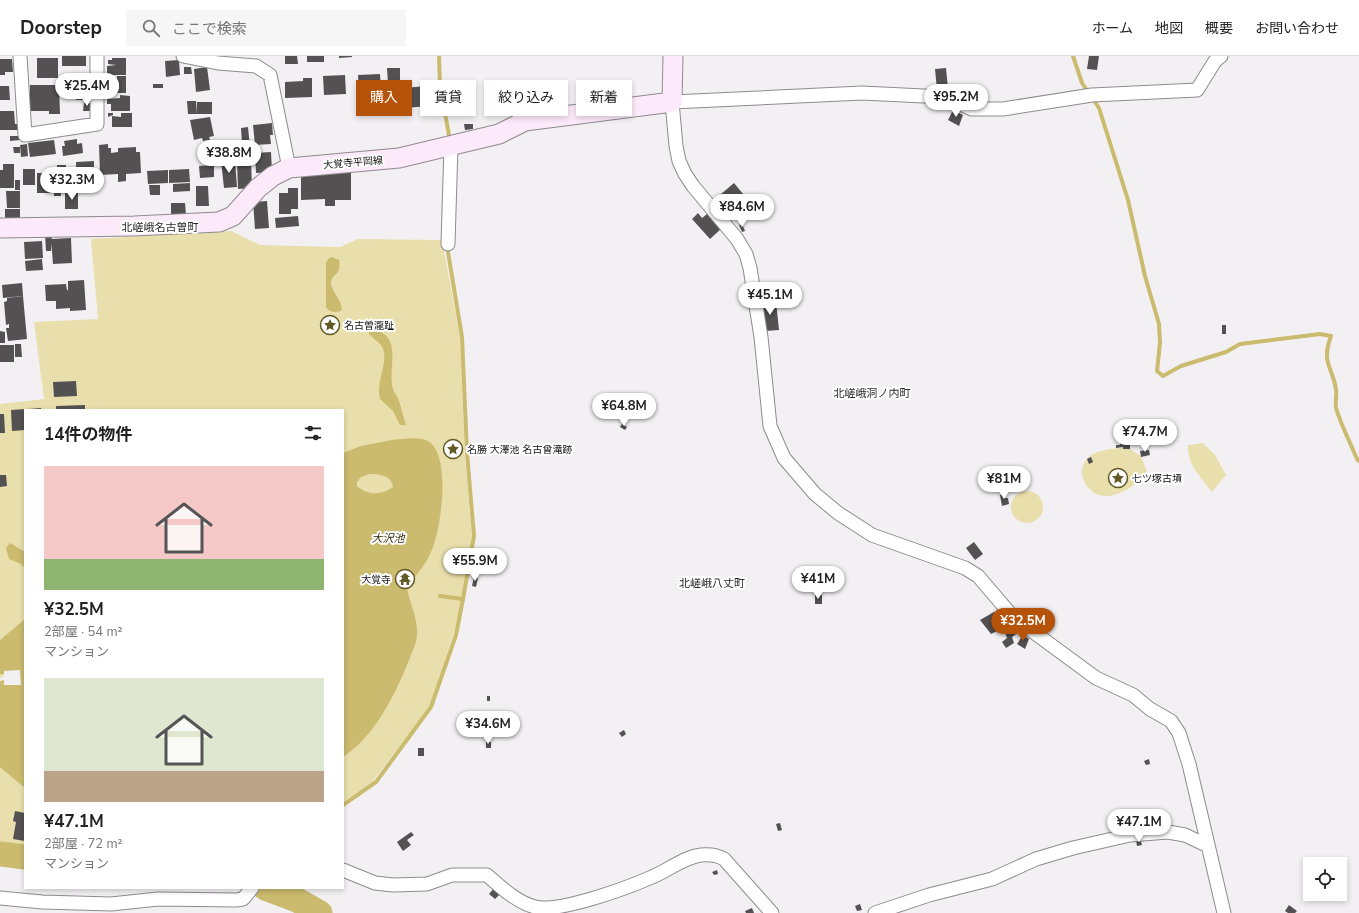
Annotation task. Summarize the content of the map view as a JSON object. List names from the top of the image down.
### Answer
{
  "streets": {
    "main road": ["大覚寺平岡線"]
  },
  "districts": ["北嵯峨名古曽町", "北嵯峨洞ノ内町", "北嵯峨八丈町"],
  "water": ["大沢池"],
  "places": {
    "place": ["名古曽瀧趾", "名勝 大澤池 名古曾滝跡", "七ツ塚古墳"],
    "temple": ["大覚寺"]
  },
  "page": {
    "header": "Doorstep",
    "search": "ここで検索",
    "nav": [
      "ホーム",
      "地図",
      "概要",
      "お問い合わせ"
    ],
    "price": [
      "¥25.4M",
      "¥95.2M",
      "¥38.8M",
      "¥32.3M",
      "¥84.6M",
      "¥45.1M",
      "¥64.8M",
      "¥74.7M",
      "¥81M",
      "¥55.9M",
      "¥41M",
      "¥32.5M",
      "¥34.6M",
      "¥47.1M"
    ],
    "chip": [
      "購入",
      "賃貸",
      "絞り込み",
      "新着"
    ],
    "heading": "14件の物件",
    "list": [
      {
        "name": "¥32.5M",
        "note": "2部屋 · 54 m² · マンション"
      },
      {
        "name": "¥47.1M",
        "note": "2部屋 · 72 m² · マンション"
      }
    ]
  }
}
